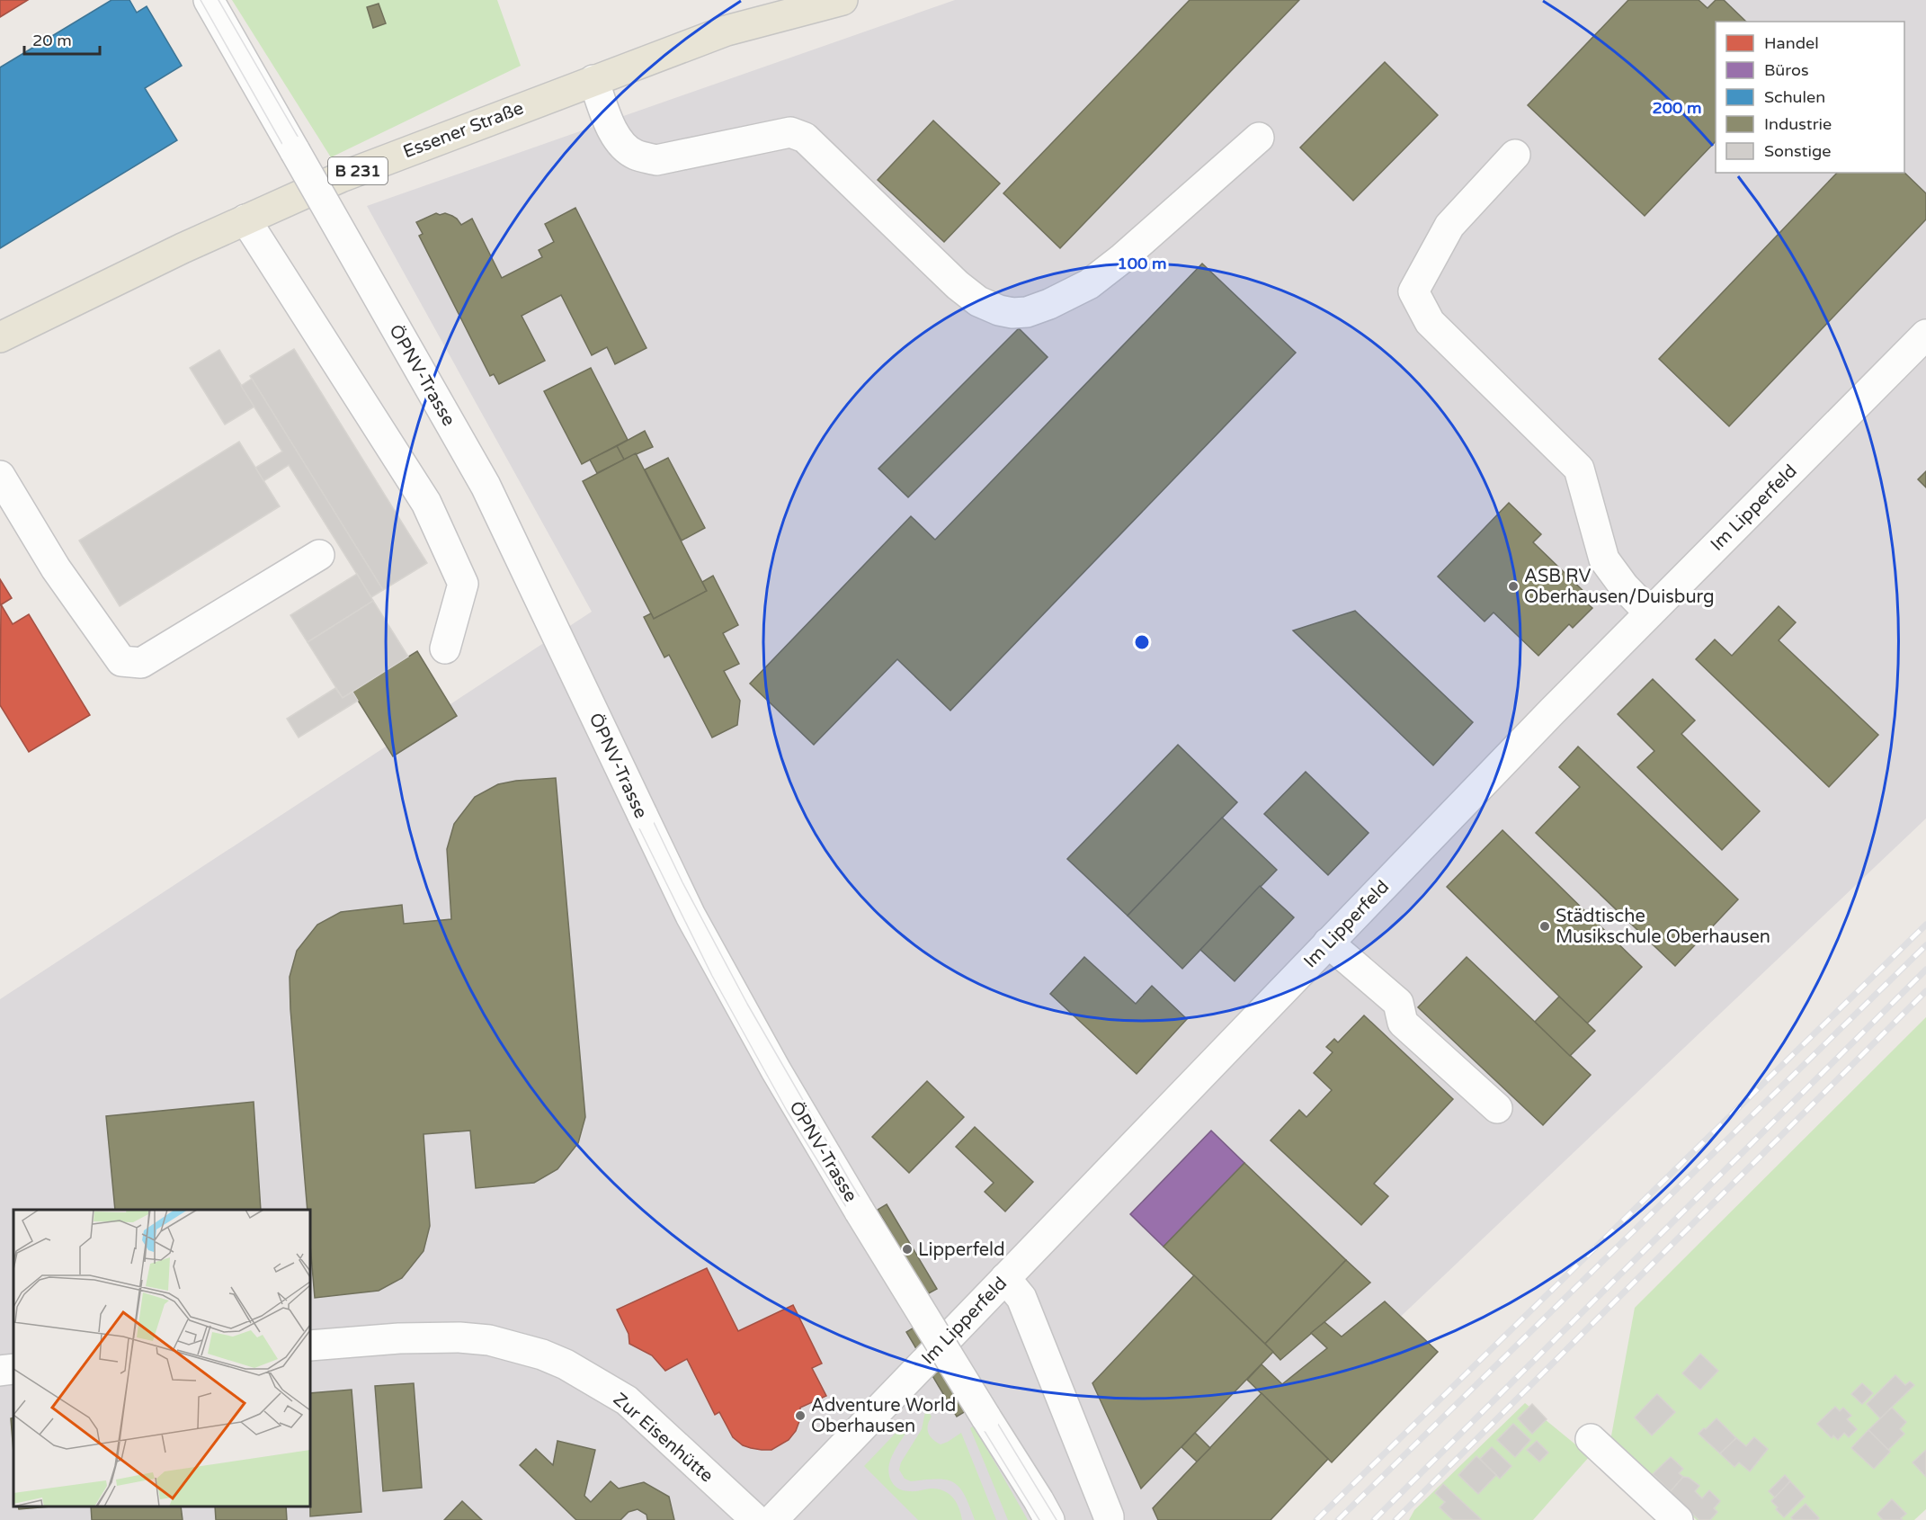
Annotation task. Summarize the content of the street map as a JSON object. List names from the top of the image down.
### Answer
{
  "streets": {
    "main road": ["Essener Straße", "B 231"],
    "street": ["ÖPNV-Trasse", "Im Lipperfeld", "Zur Eisenhütte"]
  },
  "places": [
    "ASB RV Oberhausen/Duisburg",
    "Städtische Musikschule Oberhausen",
    "Lipperfeld",
    "Adventure World Oberhausen"
  ],
  "legend": [
    "Handel",
    "Büros",
    "Schulen",
    "Industrie",
    "Sonstige"
  ],
  "scale_bar": "20 m",
  "rings": ["200 m", "100 m"]
}
